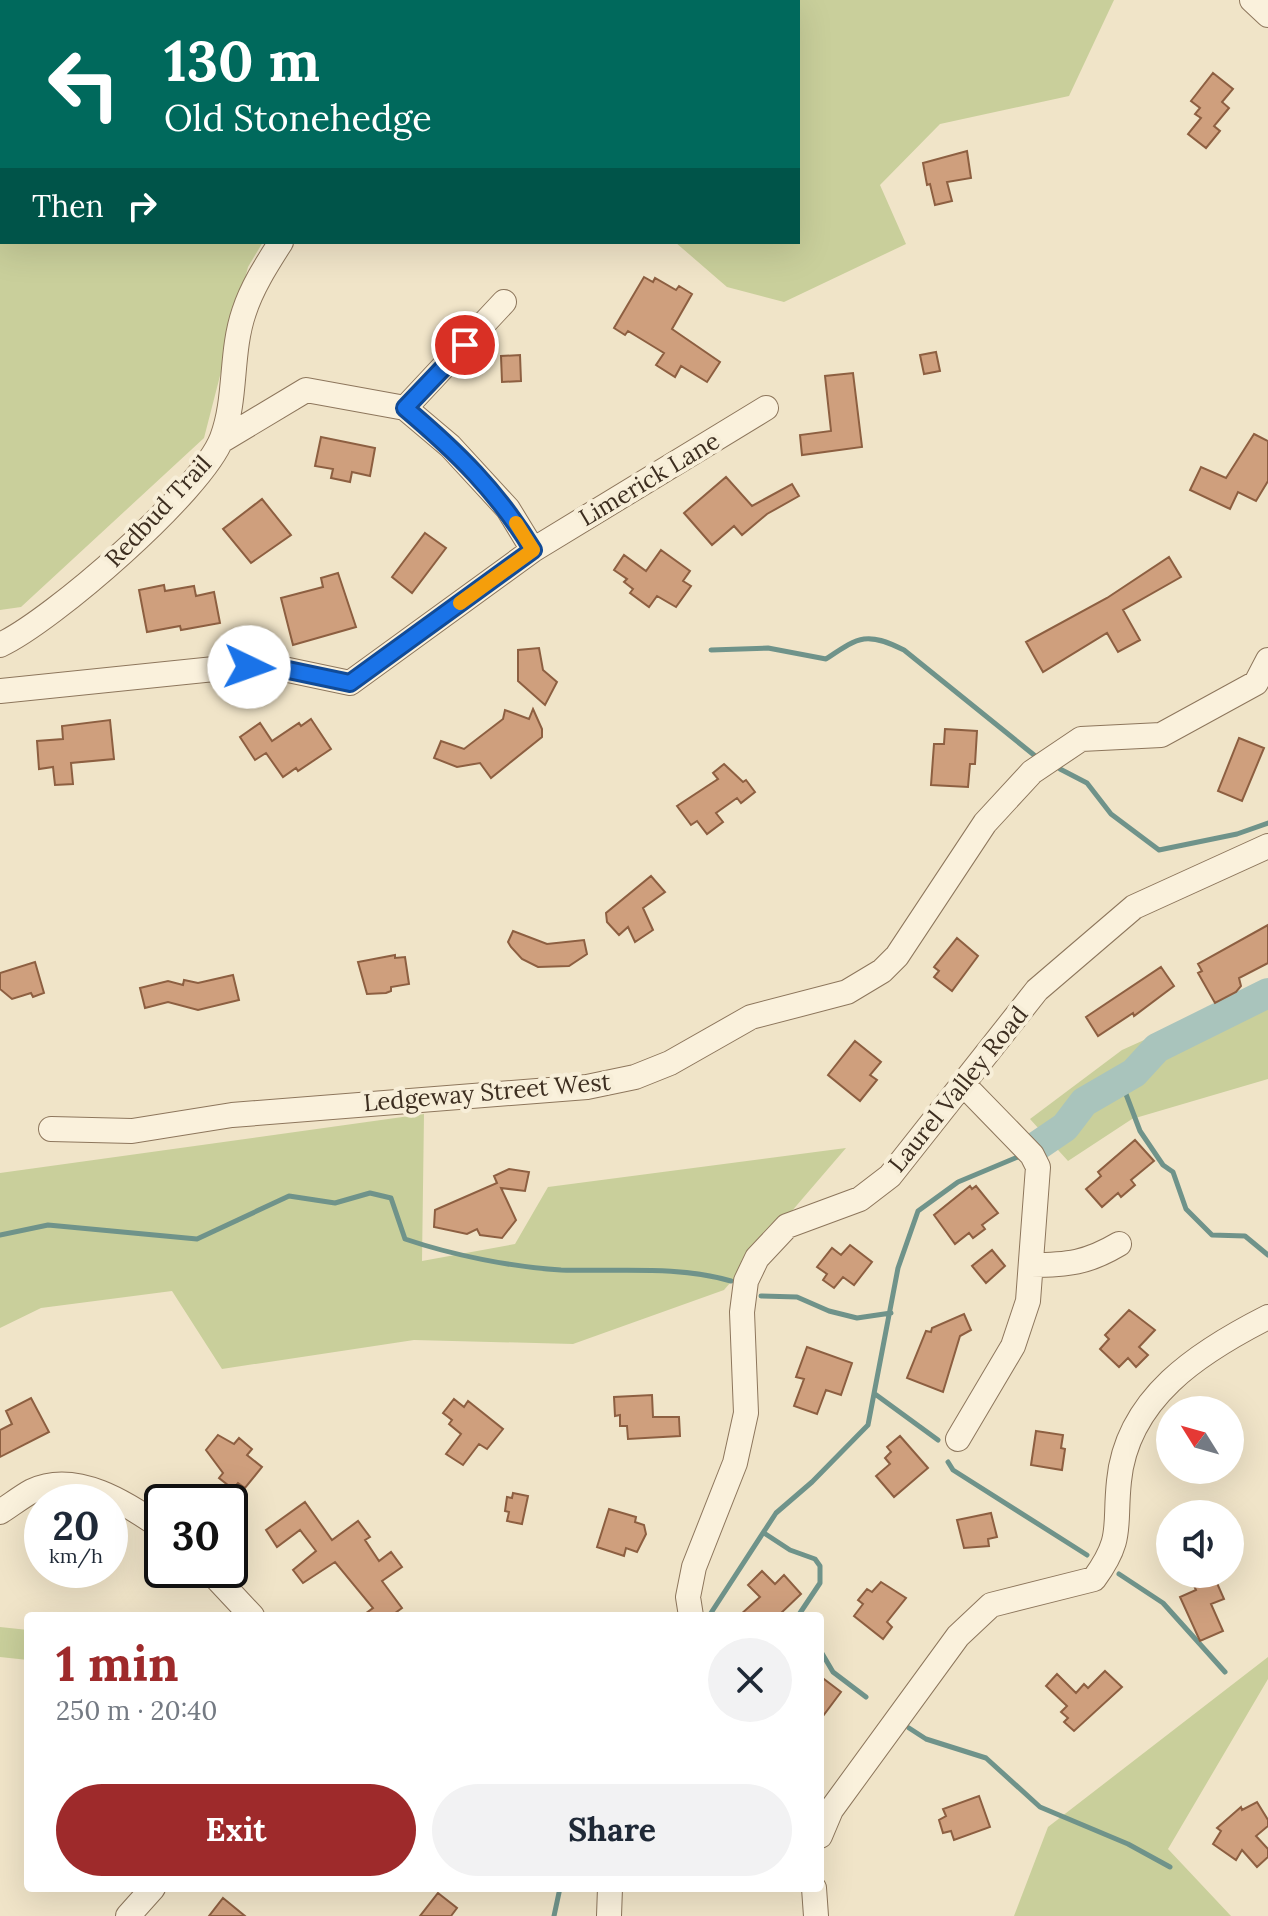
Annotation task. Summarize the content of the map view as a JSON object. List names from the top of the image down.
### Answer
{
  "streets": {
    "street": [
      "Limerick Lane",
      "Redbud Trail",
      "Laurel Valley Road",
      "Ledgeway Street West"
    ]
  },
  "north": "top left",
  "page": {
    "turn": ["130 m", "Old Stonehedge"],
    "then": "Then",
    "speed": "20 km/h",
    "limit": "30",
    "heading": ["1 min", "250 m · 20:40"],
    "buttons": ["Exit", "Share"]
  }
}
